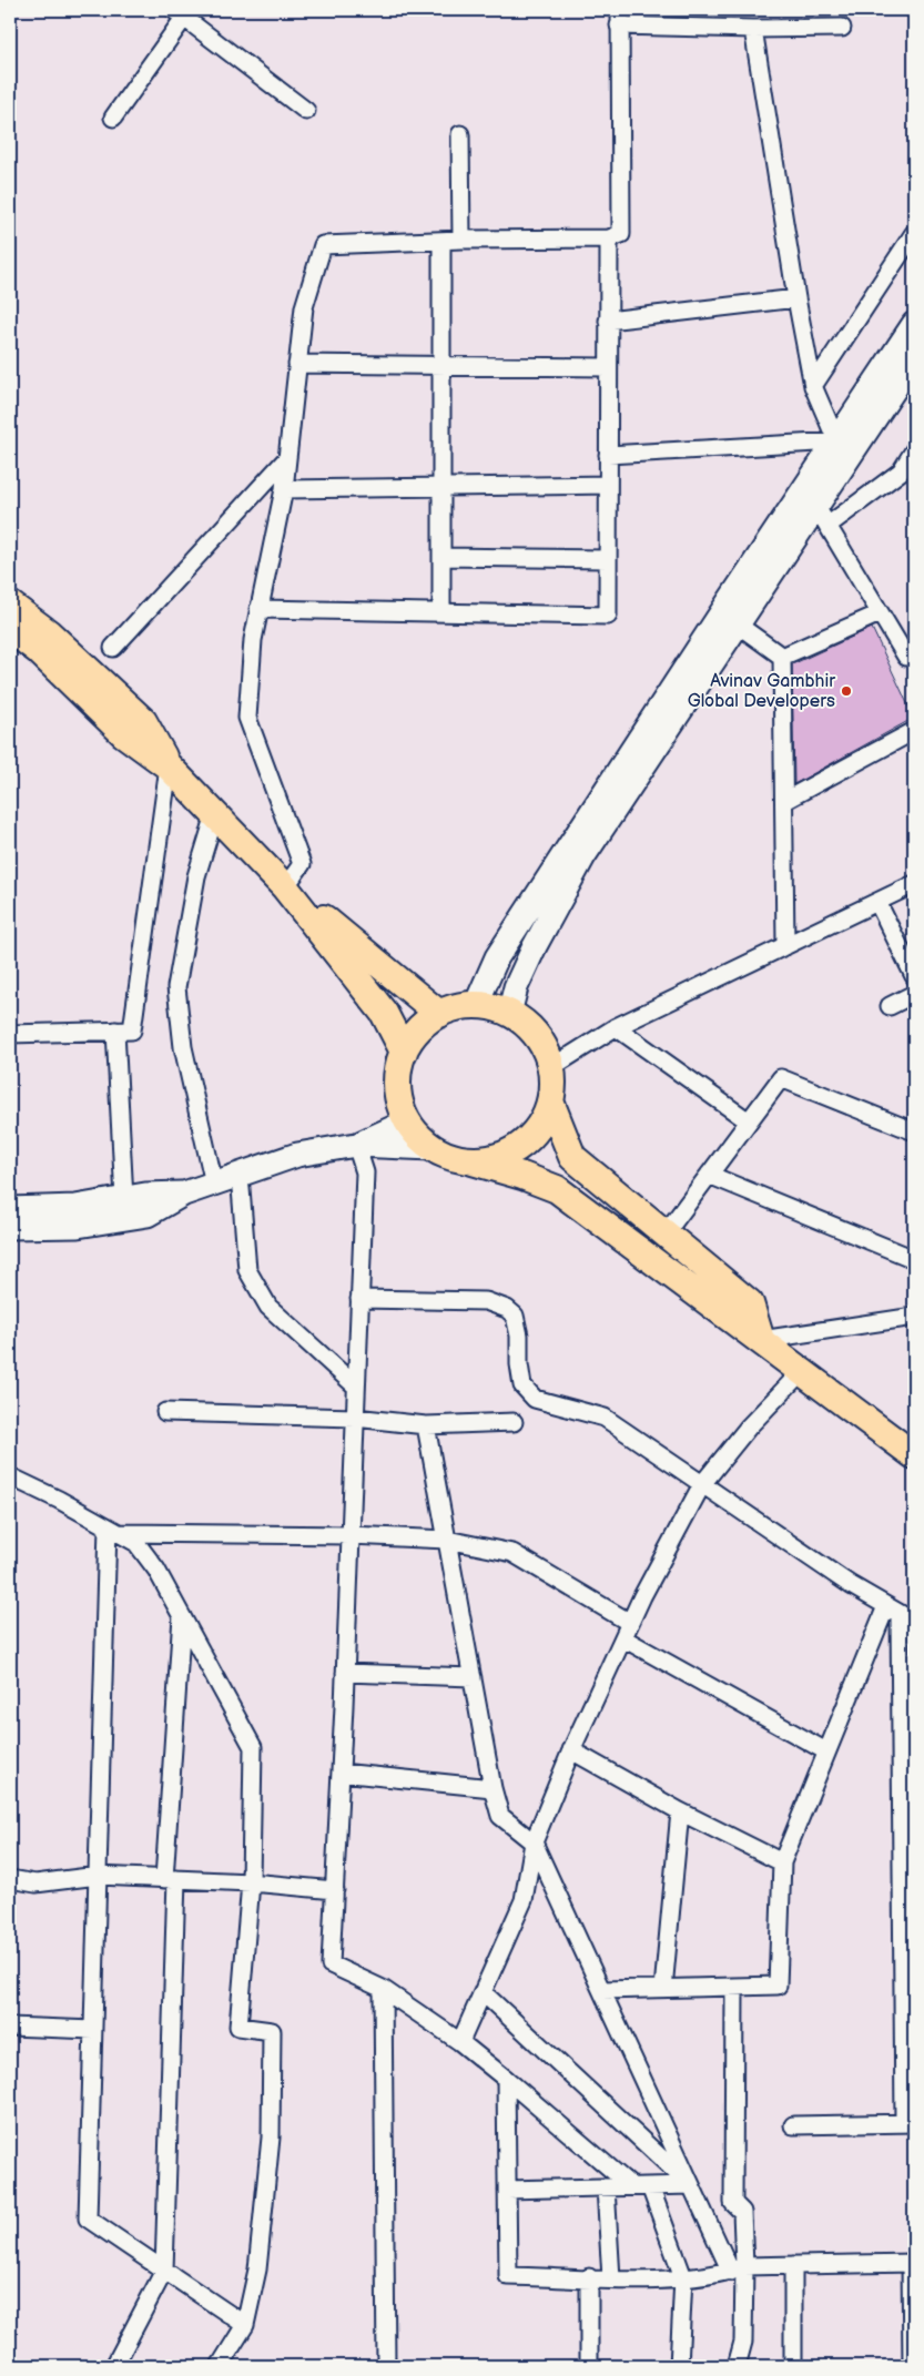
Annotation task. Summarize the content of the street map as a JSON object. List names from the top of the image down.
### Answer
{
  "places": ["Avinav Gambhir Global Developers"]
}
